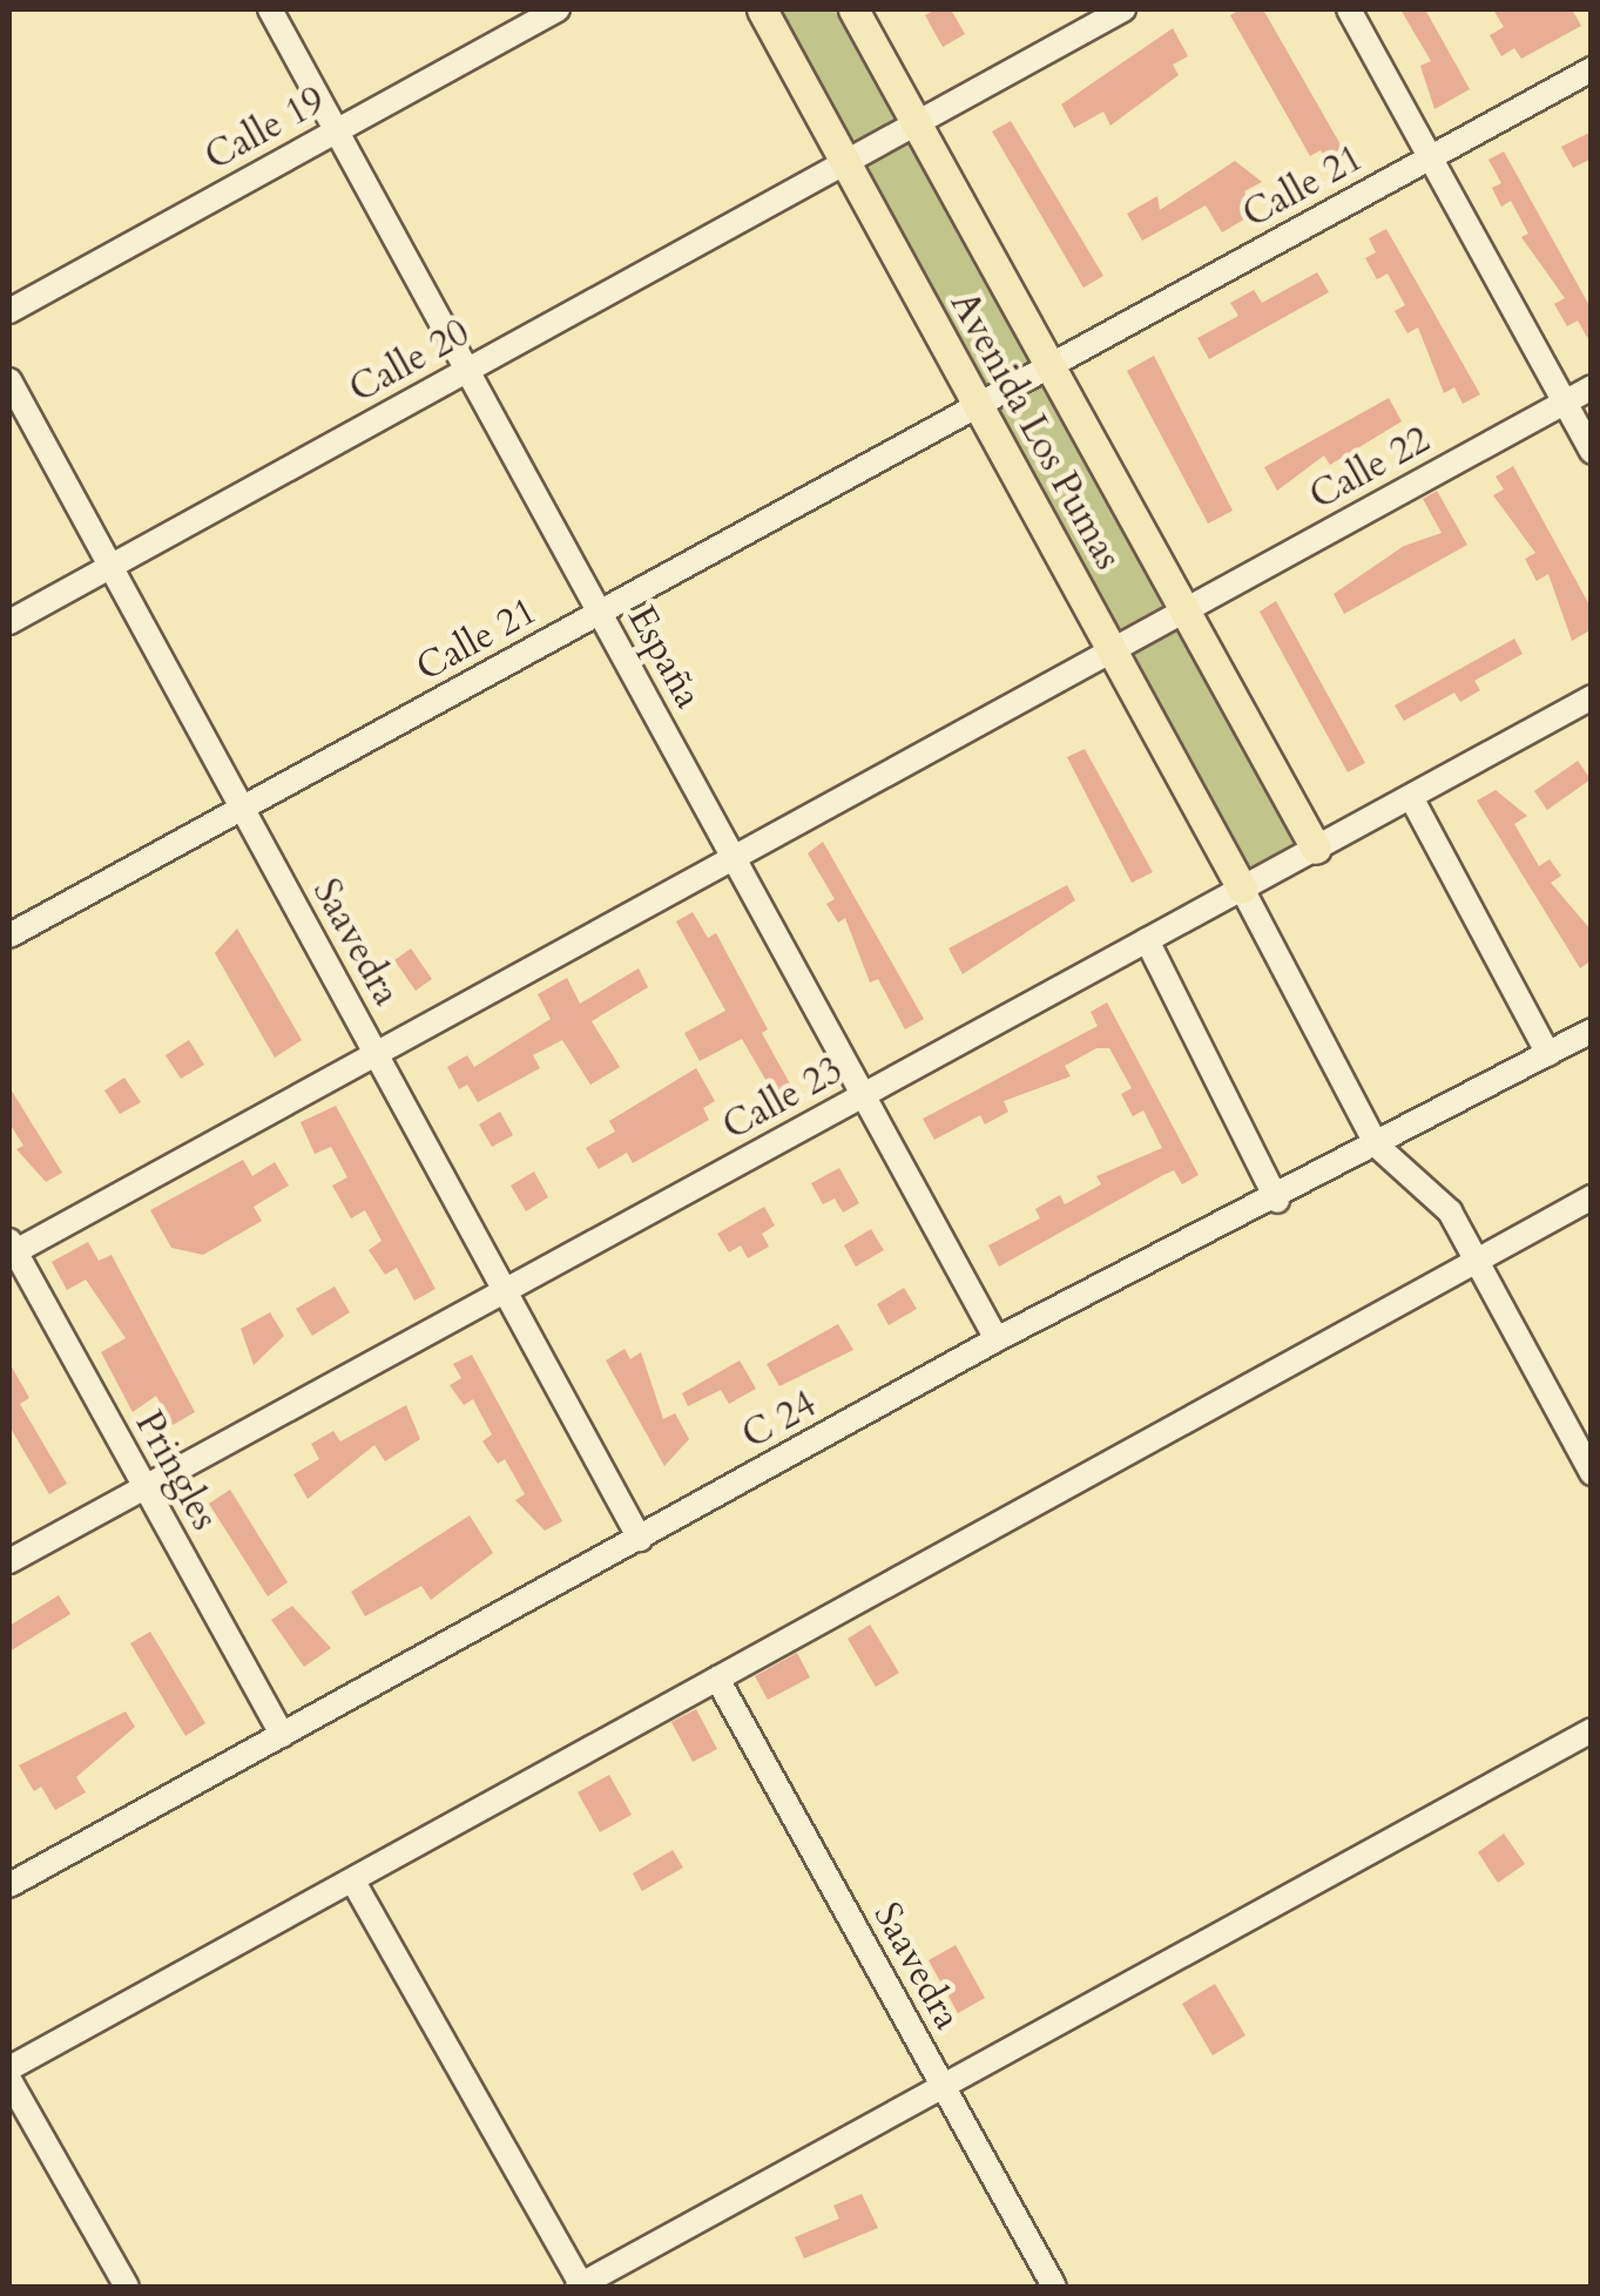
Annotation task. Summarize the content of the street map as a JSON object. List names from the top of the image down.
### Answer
{
  "streets": {
    "main road": ["Avenida Los Pumas"],
    "street": [
      "Calle 19",
      "Calle 21",
      "Calle 20",
      "Calle 22",
      "España",
      "Saavedra",
      "Calle 23",
      "C 24",
      "Pringles"
    ]
  },
  "crossings": [
    ["Calle 19", "España"],
    ["Calle 21", "Avenida Los Pumas"],
    ["Calle 21", "España"],
    ["Calle 21", "Saavedra"],
    ["Calle 20", "Avenida Los Pumas"],
    ["Calle 20", "España"],
    ["Calle 20", "Saavedra"],
    ["Avenida Los Pumas", "Calle 22"],
    ["Avenida Los Pumas", "Calle 23"],
    ["Calle 22", "España"],
    ["Calle 22", "Saavedra"],
    ["Calle 22", "Pringles"],
    ["España", "Calle 23"],
    ["España", "C 24"],
    ["Saavedra", "Calle 23"],
    ["Saavedra", "C 24"],
    ["Calle 23", "Pringles"],
    ["C 24", "Pringles"]
  ]
}
